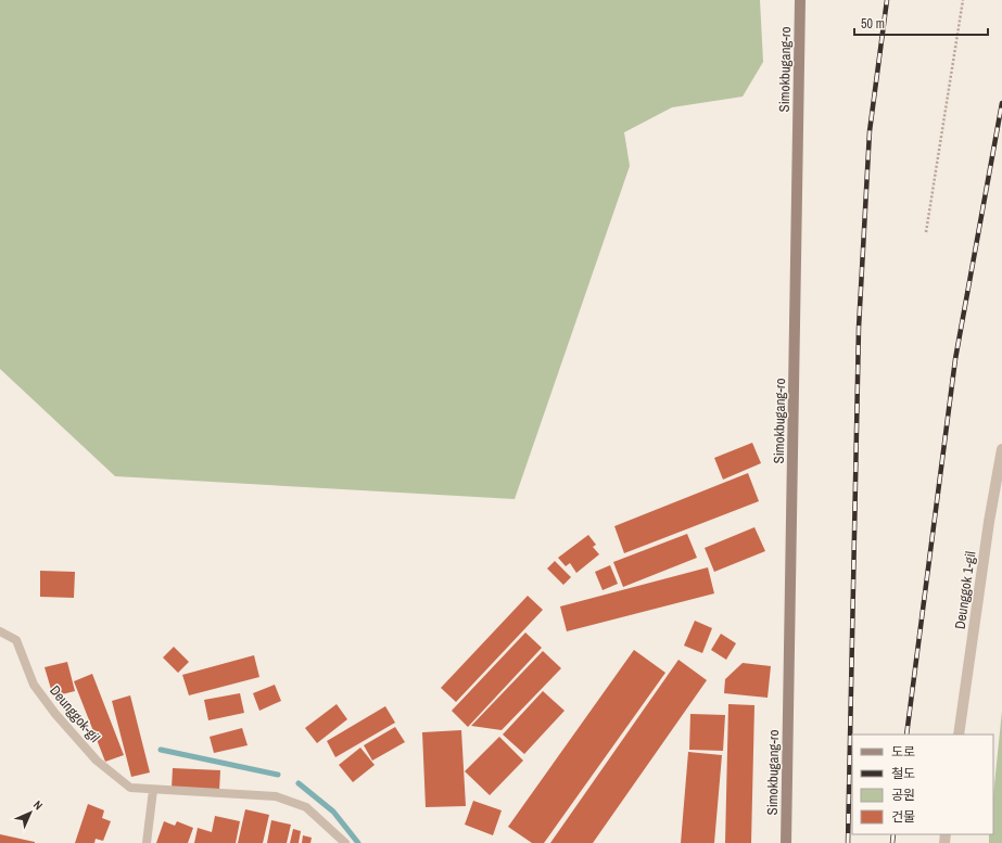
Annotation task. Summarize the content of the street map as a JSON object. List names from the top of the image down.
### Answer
{
  "streets": {
    "main road": ["Simokbugang-ro"],
    "street": ["Deunggok 1-gil"],
    "lane": ["Deunggok-gil"]
  },
  "legend": [
    "도로",
    "철도",
    "공원",
    "건물"
  ],
  "scale_bar": "50 m",
  "north": "top right"
}
